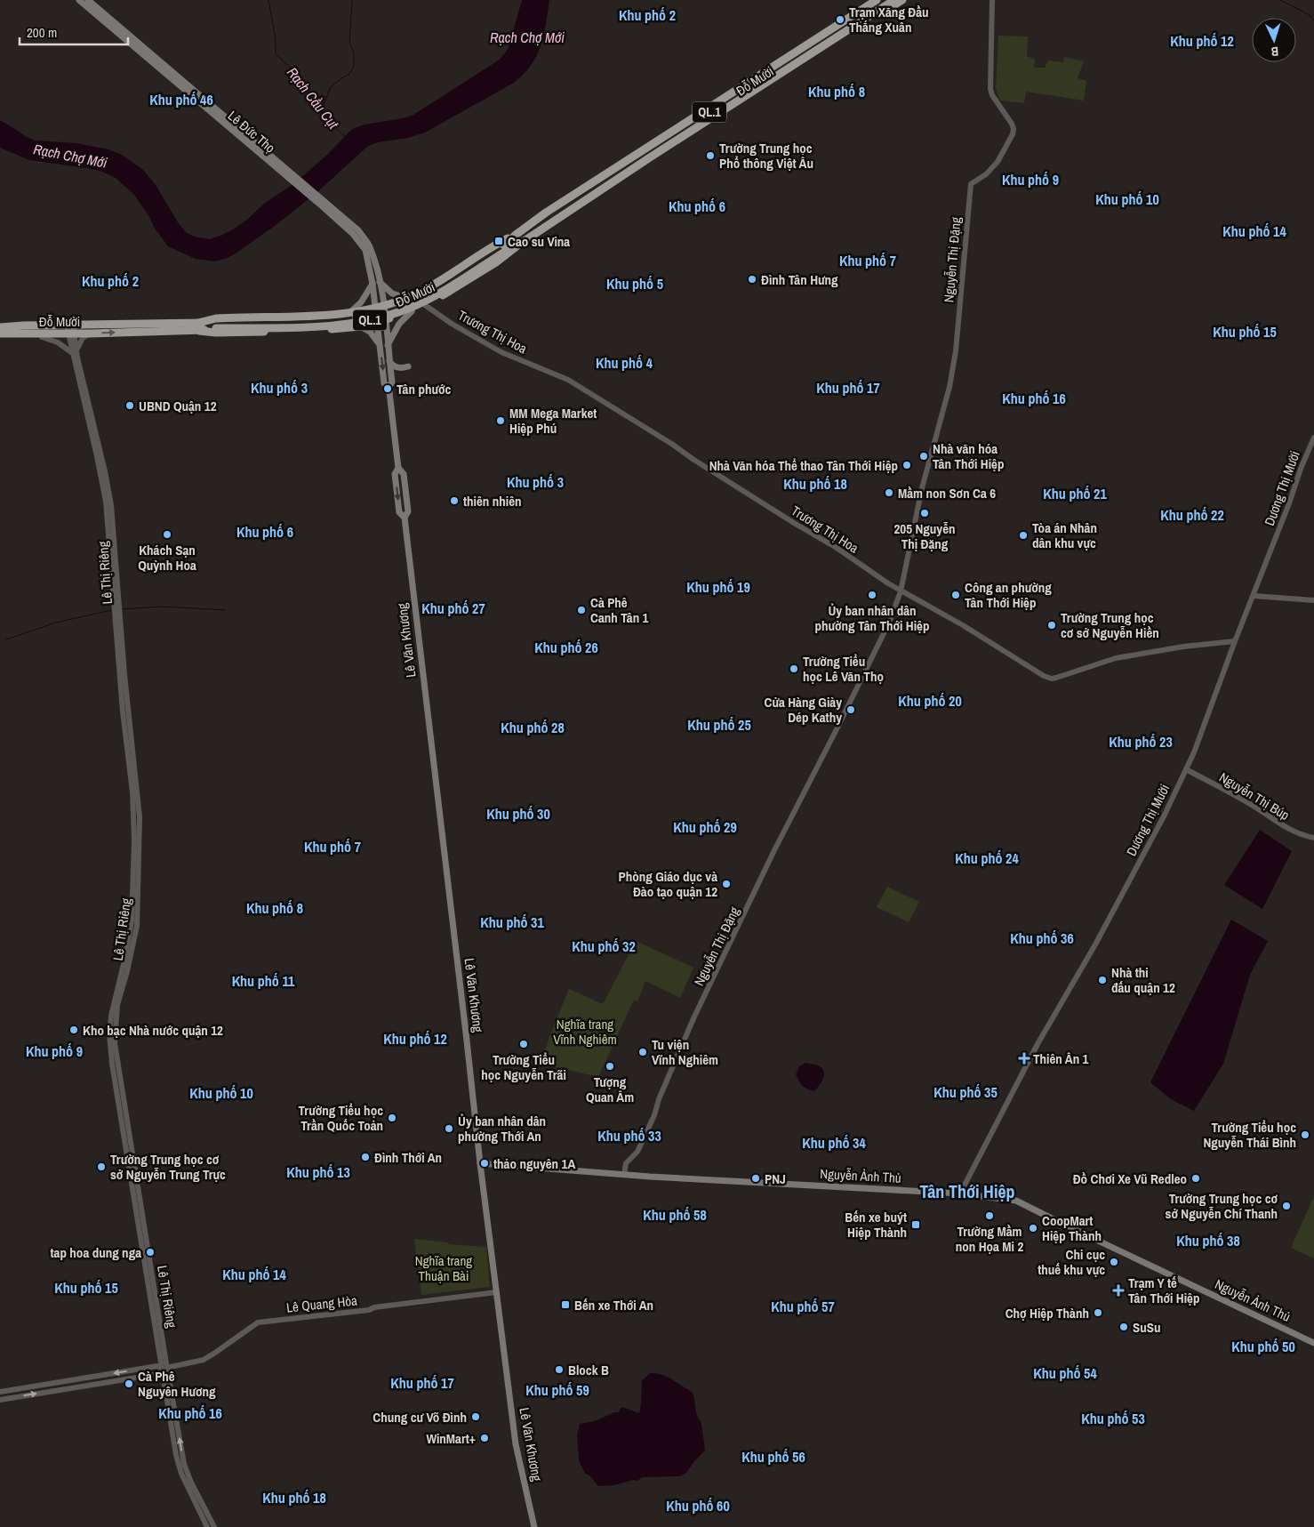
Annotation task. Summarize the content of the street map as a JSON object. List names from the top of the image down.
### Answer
{
  "streets": {
    "highway": ["Đỗ Mười", "QL.1"],
    "main road": ["Lê Đức Thọ", "Lê Văn Khương", "Nguyễn Ảnh Thủ"],
    "street": [
      "Nguyễn Thị Đặng",
      "Trương Thị Hoa",
      "Dương Thị Mười",
      "Lê Thị Riêng",
      "Nguyễn Thị Búp",
      "Lê Quang Hòa"
    ]
  },
  "crossings": [
    ["Đỗ Mười", "Trương Thị Hoa"],
    ["Đỗ Mười", "Lê Thị Riêng"],
    ["Đỗ Mười", "Lê Văn Khương"],
    ["Nguyễn Thị Đặng", "Trương Thị Hoa"],
    ["Nguyễn Thị Đặng", "Nguyễn Ảnh Thủ"],
    ["Trương Thị Hoa", "Dương Thị Mười"],
    ["Dương Thị Mười", "Nguyễn Thị Búp"],
    ["Dương Thị Mười", "Nguyễn Ảnh Thủ"],
    ["Lê Thị Riêng", "Lê Quang Hòa"],
    ["Lê Văn Khương", "Nguyễn Ảnh Thủ"],
    ["Lê Văn Khương", "Lê Quang Hòa"]
  ],
  "districts": [
    "Khu phố 2",
    "Khu phố 12",
    "Khu phố 8",
    "Khu phố 46",
    "Khu phố 9",
    "Khu phố 10",
    "Khu phố 6",
    "Khu phố 14",
    "Khu phố 7",
    "Khu phố 2",
    "Khu phố 5",
    "Khu phố 15",
    "Khu phố 4",
    "Khu phố 3",
    "Khu phố 17",
    "Khu phố 16",
    "Khu phố 3",
    "Khu phố 18",
    "Khu phố 21",
    "Khu phố 22",
    "Khu phố 6",
    "Khu phố 19",
    "Khu phố 27",
    "Khu phố 26",
    "Khu phố 20",
    "Khu phố 25",
    "Khu phố 28",
    "Khu phố 23",
    "Khu phố 30",
    "Khu phố 29",
    "Khu phố 7",
    "Khu phố 24",
    "Khu phố 8",
    "Khu phố 31",
    "Khu phố 36",
    "Khu phố 32",
    "Khu phố 11",
    "Khu phố 12",
    "Khu phố 9",
    "Khu phố 35",
    "Khu phố 10",
    "Khu phố 33",
    "Khu phố 34",
    "Khu phố 13",
    "Tân Thới Hiệp",
    "Khu phố 58",
    "Khu phố 38",
    "Khu phố 14",
    "Khu phố 15",
    "Khu phố 57",
    "Khu phố 50",
    "Khu phố 54",
    "Khu phố 17",
    "Khu phố 59",
    "Khu phố 16",
    "Khu phố 53",
    "Khu phố 56",
    "Khu phố 18",
    "Khu phố 60"
  ],
  "water": ["Rạch Chợ Mới", "Rạch Cầu Cụt"],
  "parks": ["Nghĩa trang Vĩnh Nghiêm", "Nghĩa trang Thuận Bài"],
  "places": {
    "other": [
      "Trạm Xăng Đầu Thắng Xuân",
      "Trường Trung học Phổ thông Việt Âu",
      "Đình Tân Hưng",
      "Tân phước",
      "UBND Quận 12",
      "MM Mega Market Hiệp Phú",
      "Nhà văn hóa Tân Thới Hiệp",
      "Nhà Văn hóa Thể thao Tân Thới Hiệp",
      "Mầm non Sơn Ca 6",
      "thiên nhiên",
      "205 Nguyễn Thị Đặng",
      "Khách Sạn Quỳnh Hoa",
      "Tòa án Nhân dân khu vực",
      "Ủy ban nhân dân phường Tân Thới Hiệp",
      "Công an phường Tân Thới Hiệp",
      "Cà Phê Canh Tân 1",
      "Trường Trung học cơ sở Nguyễn Hiền",
      "Trường Tiểu học Lê Văn Thọ",
      "Cửa Hàng Giày Dép Kathy",
      "Phòng Giáo dục và Đào tạo quận 12",
      "Nhà thi đấu quận 12",
      "Kho bạc Nhà nước quận 12",
      "Trường Tiểu học Nguyễn Trãi",
      "Tu viện Vĩnh Nghiêm",
      "Tượng Quan Âm",
      "Trường Tiểu học Trần Quốc Toản",
      "Ủy ban nhân dân phường Thới An",
      "Trường Tiểu học Nguyễn Thái Bình",
      "Đình Thới An",
      "thảo nguyên 1A",
      "Trường Trung học cơ sở Nguyễn Trung Trực",
      "PNJ",
      "Đồ Chơi Xe Vũ Redleo",
      "Trường Trung học cơ sở Nguyễn Chí Thanh",
      "Trường Mầm non Họa Mi 2",
      "CoopMart Hiệp Thành",
      "tap hoa dung nga",
      "Chi cục thuế khu vực",
      "Chợ Hiệp Thành",
      "SuSu",
      "Block B",
      "Cà Phê Nguyên Hương",
      "Chung cư Võ Đình",
      "WinMart+"
    ],
    "transit": ["Cao su Vina", "Bến xe buýt Hiệp Thành", "Bến xe Thới An"],
    "health": ["Thiên Ân 1", "Trạm Y tế Tân Thới Hiệp"]
  },
  "scale_bar": "200 m",
  "north": "bottom"
}
